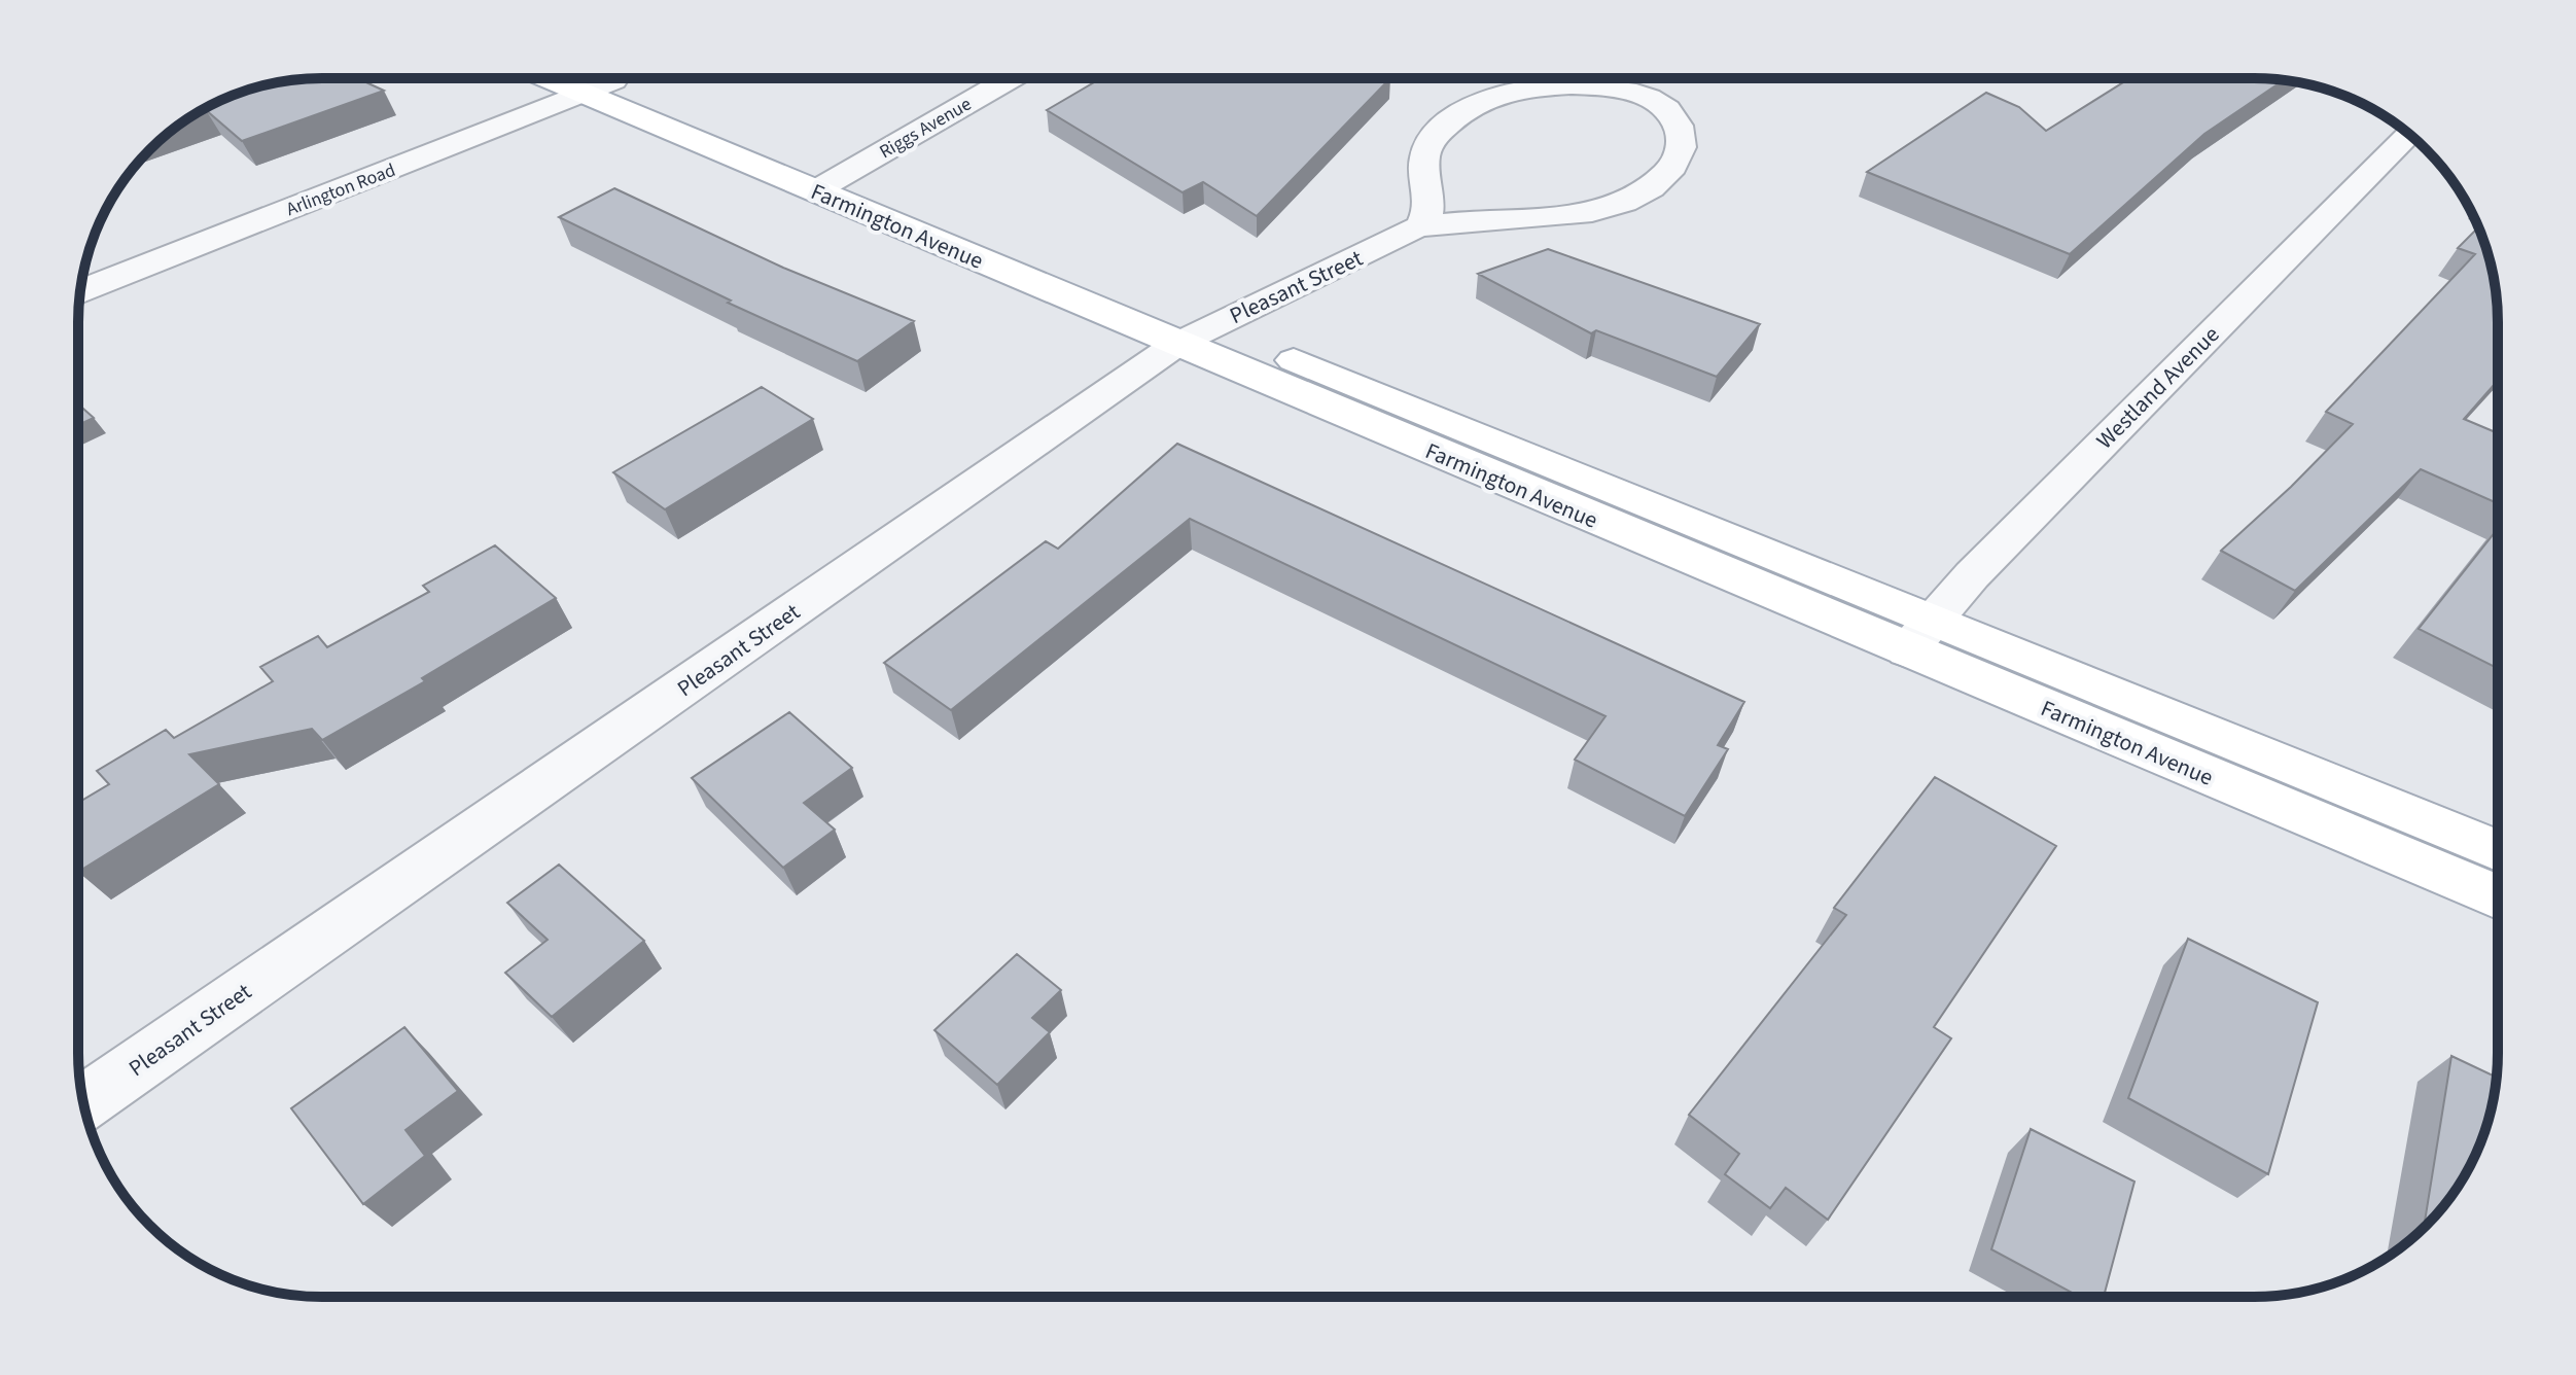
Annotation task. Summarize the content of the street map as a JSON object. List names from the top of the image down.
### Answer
{
  "streets": {
    "main road": ["Farmington Avenue"],
    "street": [
      "Riggs Avenue",
      "Arlington Road",
      "Pleasant Street",
      "Westland Avenue"
    ]
  },
  "crossings": [
    ["Riggs Avenue", "Farmington Avenue"],
    ["Arlington Road", "Farmington Avenue"],
    ["Farmington Avenue", "Pleasant Street"],
    ["Farmington Avenue", "Westland Avenue"]
  ]
}
